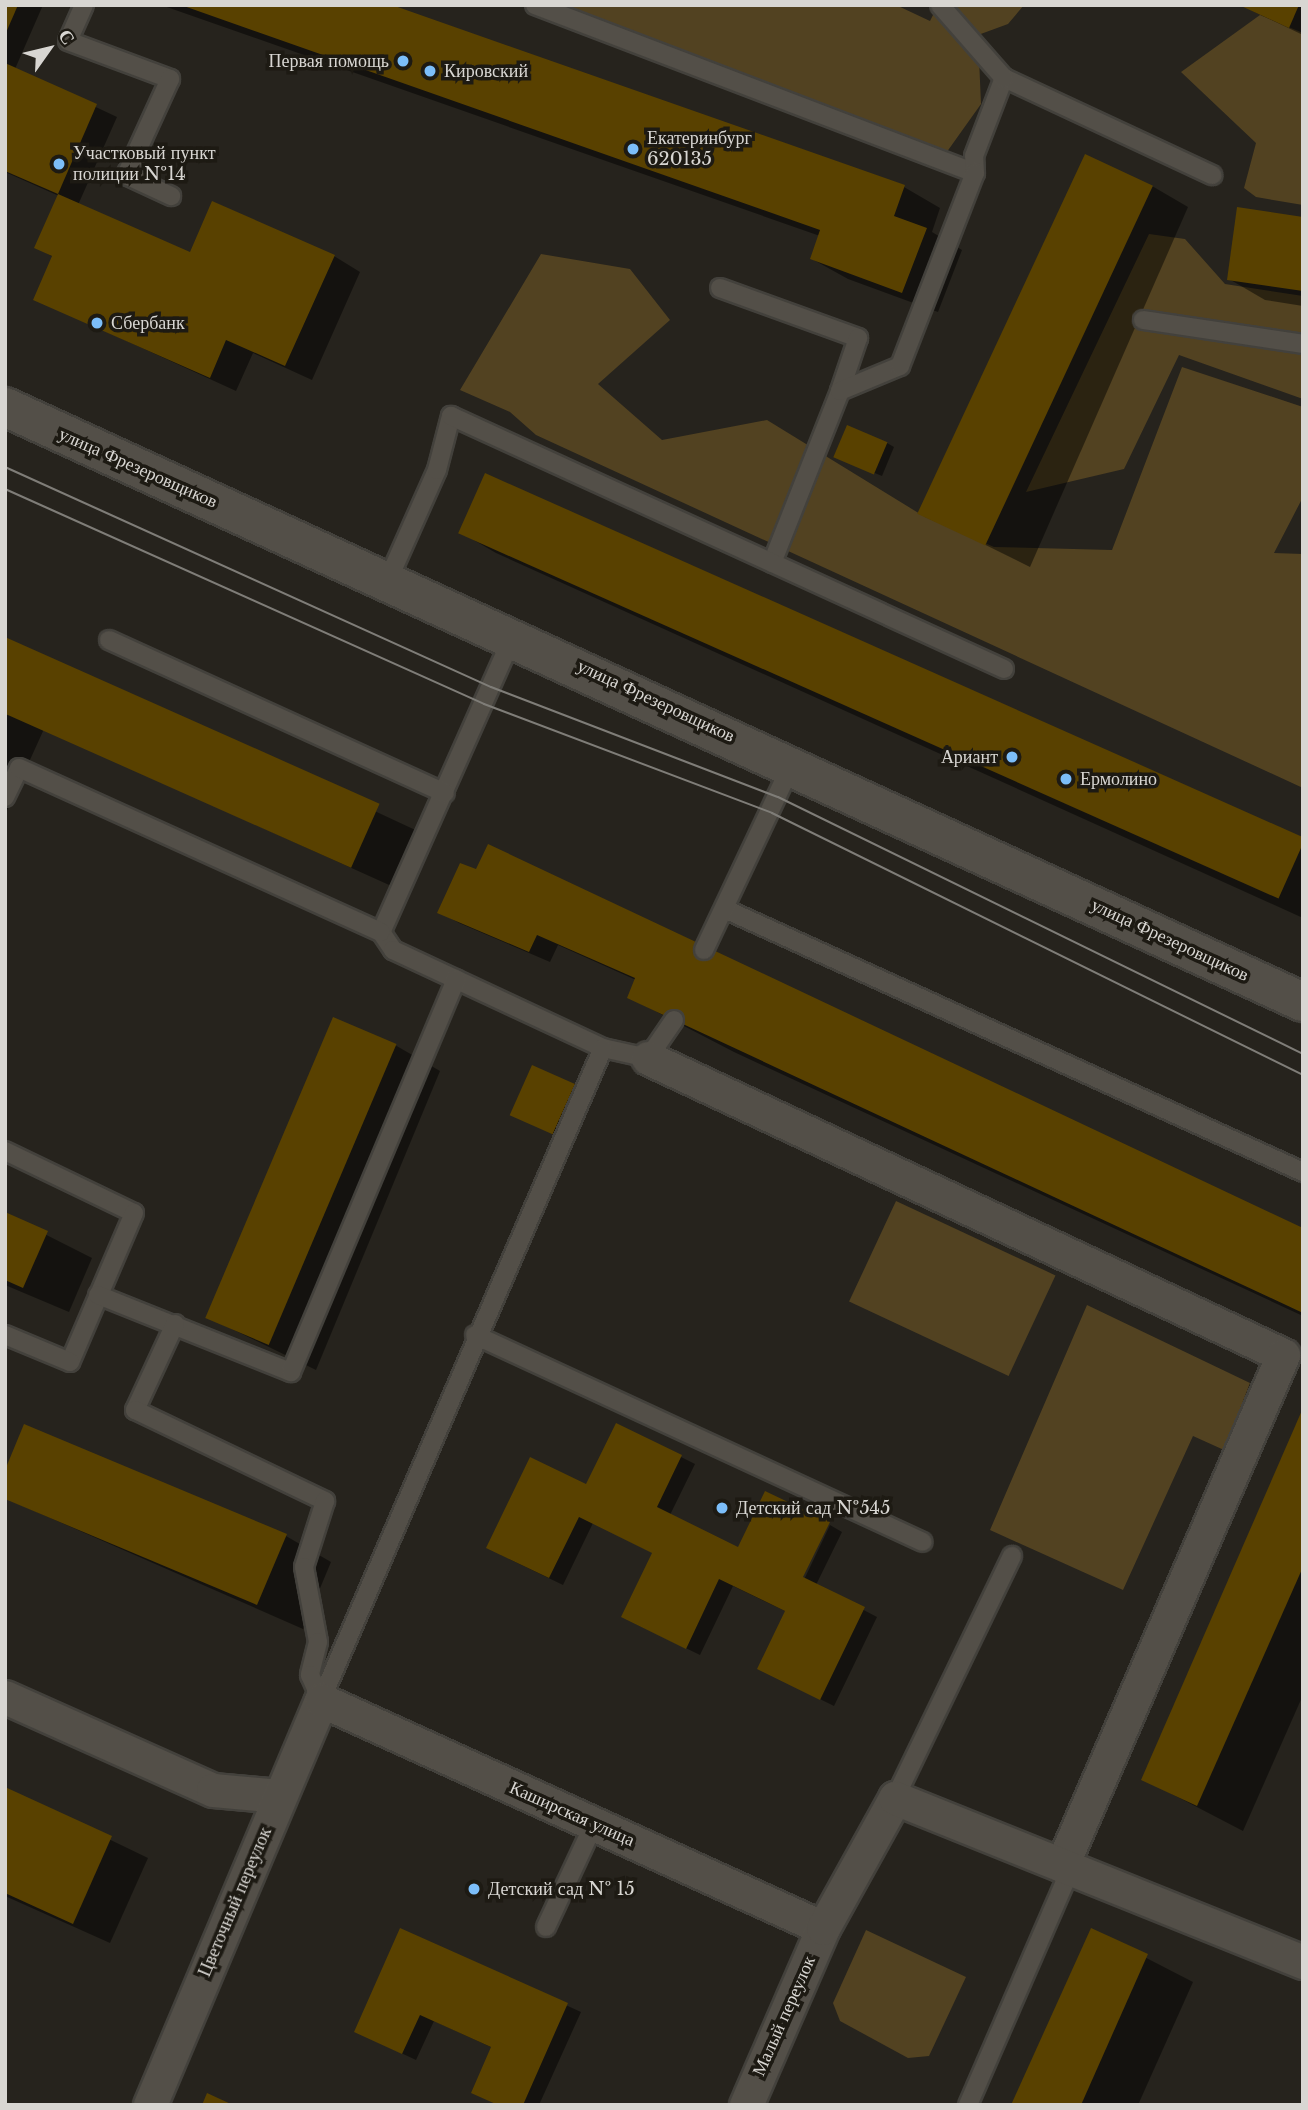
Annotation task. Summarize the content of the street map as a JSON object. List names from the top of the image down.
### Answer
{
  "streets": {
    "main road": ["улица Фрезеровщиков"],
    "street": ["Каширская улица", "Цветочный переулок", "Малый переулок"]
  },
  "crossings": [
    ["Каширская улица", "Цветочный переулок"],
    ["Каширская улица", "Малый переулок"]
  ],
  "places": [
    "Первая помощь",
    "Кировский",
    "Екатеринбург 620135",
    "Участковый пункт полиции №14",
    "Сбербанк",
    "Ариант",
    "Ермолино",
    "Детский сад №545",
    "Детский сад № 15"
  ],
  "north": "top right"
}
